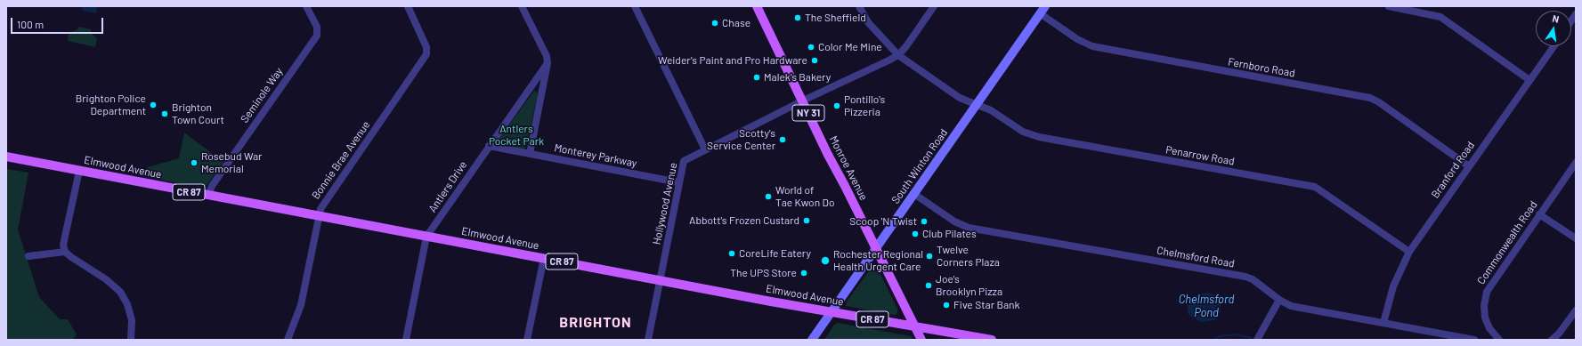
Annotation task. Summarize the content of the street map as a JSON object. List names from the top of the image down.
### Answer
{
  "streets": {
    "main road": [
      "NY 31",
      "South Winton Road",
      "Elmwood Avenue",
      "Monroe Avenue",
      "CR 87"
    ],
    "street": [
      "Fernboro Road",
      "Seminole Way",
      "Monterey Parkway",
      "Penarrow Road",
      "Bonnie Brae Avenue",
      "Branford Road",
      "Antlers Drive",
      "Hollywood Avenue",
      "Commonwealth Road",
      "Chelmsford Road"
    ]
  },
  "crossings": [
    ["Fernboro Road", "South Winton Road"],
    ["Fernboro Road", "Branford Road"],
    ["Seminole Way", "Elmwood Avenue"],
    ["Monterey Parkway", "Antlers Drive"],
    ["Monterey Parkway", "Hollywood Avenue"],
    ["Penarrow Road", "South Winton Road"],
    ["Penarrow Road", "Branford Road"],
    ["Penarrow Road", "Hollywood Avenue"],
    ["Bonnie Brae Avenue", "Elmwood Avenue"],
    ["South Winton Road", "Elmwood Avenue"],
    ["South Winton Road", "Monroe Avenue"],
    ["South Winton Road", "Chelmsford Road"],
    ["Elmwood Avenue", "Monroe Avenue"],
    ["Elmwood Avenue", "Antlers Drive"],
    ["Elmwood Avenue", "Hollywood Avenue"],
    ["Monroe Avenue", "Hollywood Avenue"],
    ["Branford Road", "Chelmsford Road"]
  ],
  "districts": ["BRIGHTON"],
  "water": ["Chelmsford Pond"],
  "parks": ["Antlers Pocket Park"],
  "places": [
    "The Sheffield",
    "Chase",
    "Color Me Mine",
    "Weider's Paint and Pro Hardware",
    "Malek's Bakery",
    "Brighton Police Department",
    "Pontillo's Pizzeria",
    "Brighton Town Court",
    "Scotty's Service Center",
    "Rosebud War Memorial",
    "World of Tae Kwon Do",
    "Abbott's Frozen Custard",
    "Scoop 'N Twist",
    "Club Pilates",
    "CoreLife Eatery",
    "Twelve Corners Plaza",
    "Rochester Regional Health Urgent Care",
    "The UPS Store",
    "Joe's Brooklyn Pizza",
    "Five Star Bank"
  ],
  "scale_bar": "100 m",
  "north": "top"
}
